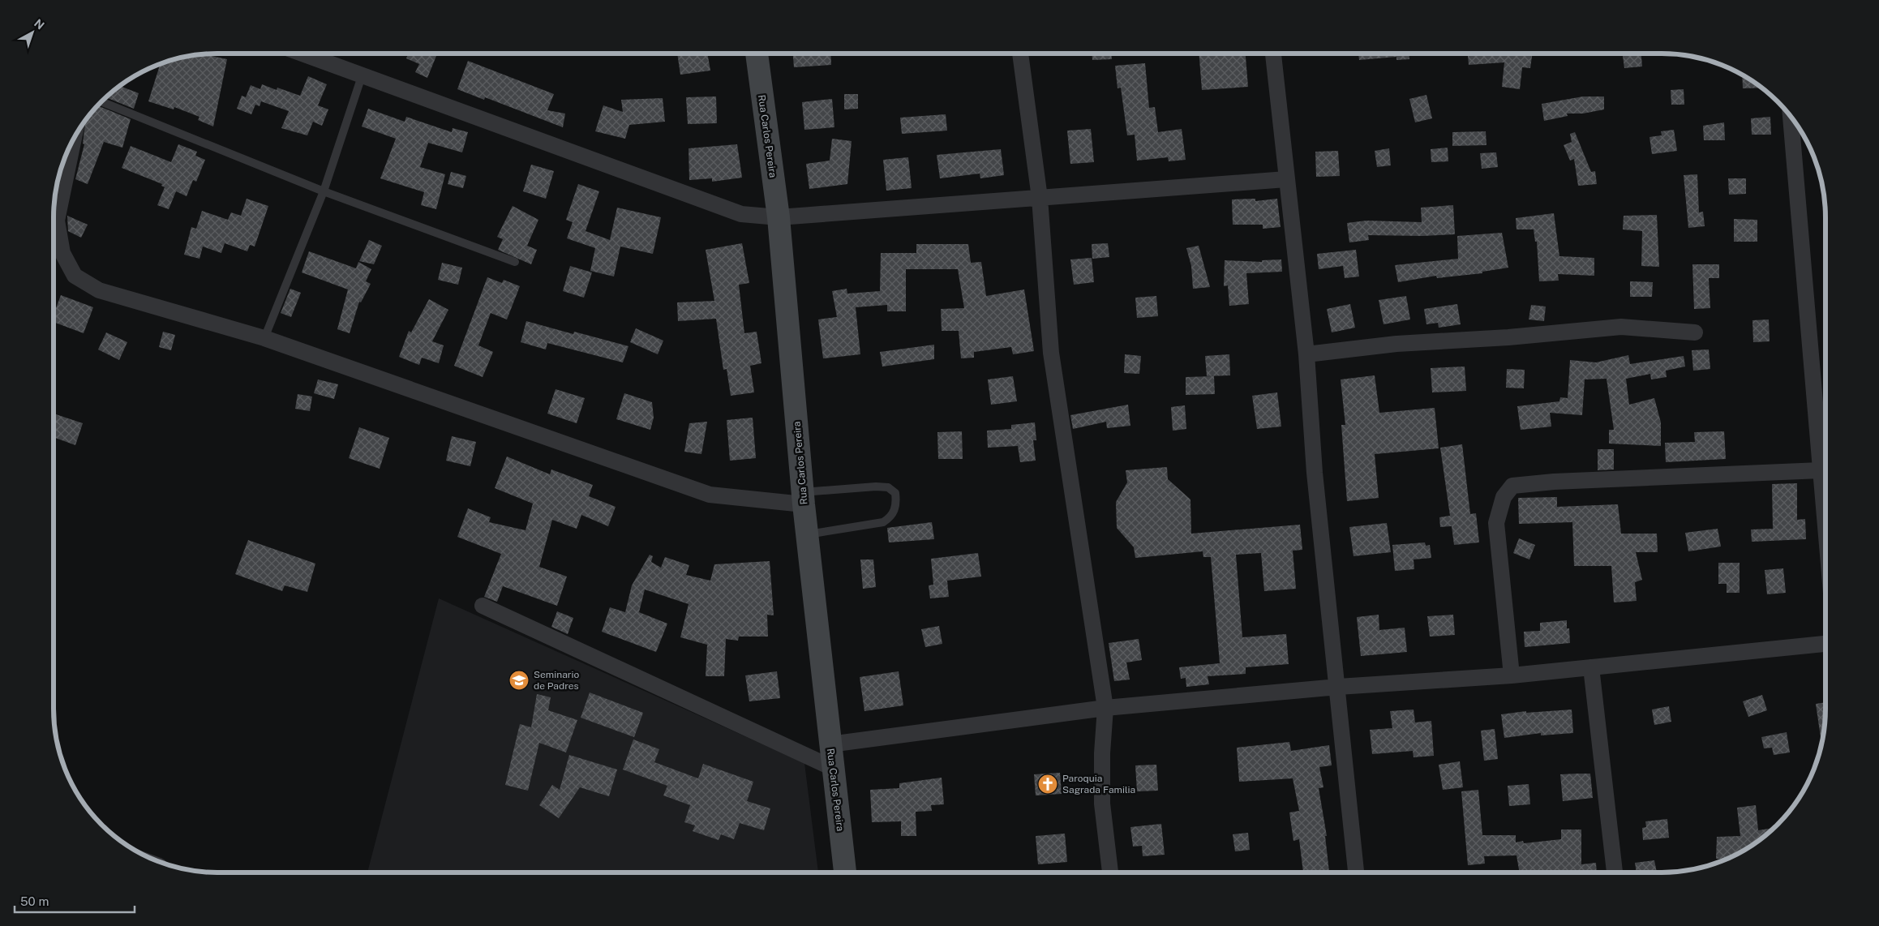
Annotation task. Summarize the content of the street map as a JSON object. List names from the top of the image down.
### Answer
{
  "streets": {
    "main road": ["Rua Carlos Pereira"]
  },
  "places": {
    "school or university": ["Seminario de Padres"],
    "church": ["Paroquia Sagrada Familia"]
  },
  "scale_bar": "50 m",
  "north": "top right"
}
